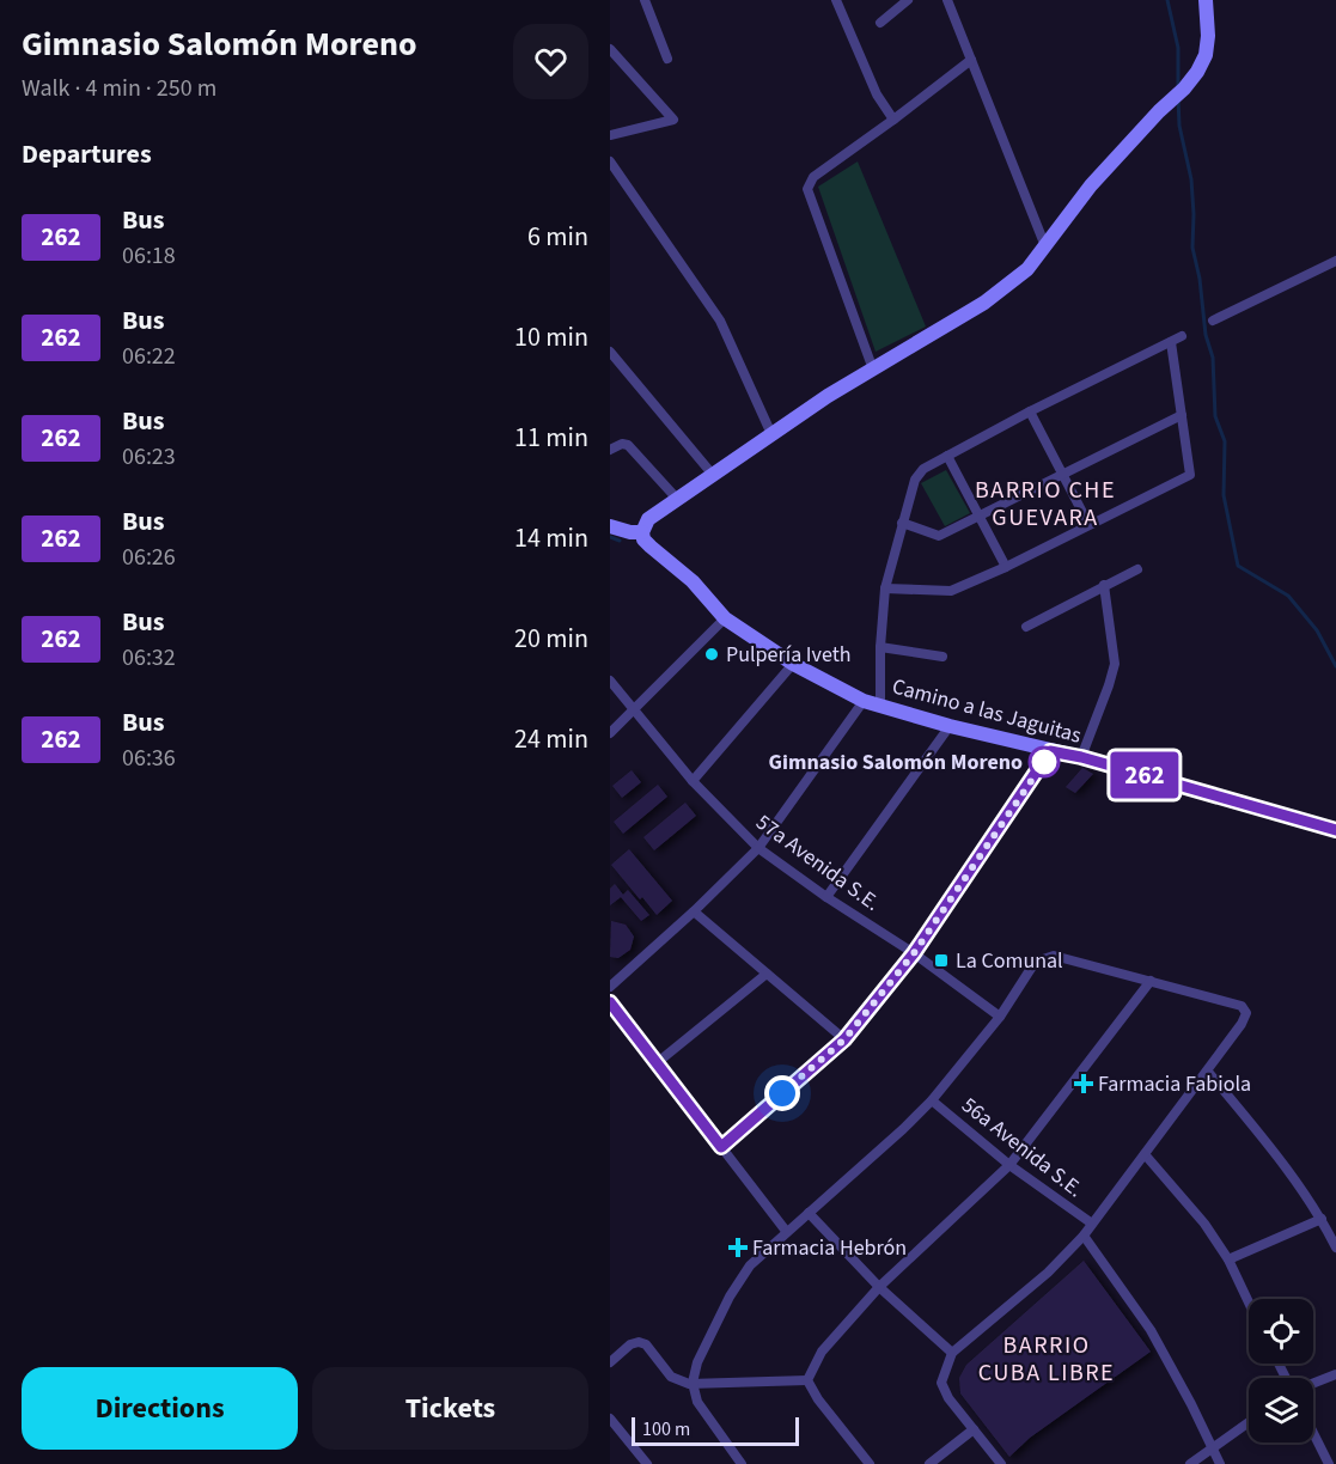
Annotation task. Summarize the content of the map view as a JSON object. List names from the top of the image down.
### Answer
{
  "streets": {
    "street": ["Camino a las Jaguitas", "57a Avenida S.E.", "56a Avenida S.E."]
  },
  "districts": ["BARRIO CHE GUEVARA", "BARRIO CUBA LIBRE"],
  "places": {
    "other": ["Pulpería Iveth", "Gimnasio Salomón Moreno"],
    "transit": ["La Comunal"],
    "health": ["Farmacia Fabiola", "Farmacia Hebrón"]
  },
  "lines": ["bus line 262"],
  "scale_bar": "100 m",
  "page": {
    "heading": [
      ["Gimnasio Salomón Moreno", "Walk · 4 min · 250 m"],
      "Departures"
    ],
    "on_map": "262",
    "list": [
      {
        "mark": "262",
        "name": "Bus",
        "note": "06:18",
        "value": "6 min"
      },
      {
        "mark": "262",
        "name": "Bus",
        "note": "06:22",
        "value": "10 min"
      },
      {
        "mark": "262",
        "name": "Bus",
        "note": "06:23",
        "value": "11 min"
      },
      {
        "mark": "262",
        "name": "Bus",
        "note": "06:26",
        "value": "14 min"
      },
      {
        "mark": "262",
        "name": "Bus",
        "note": "06:32",
        "value": "20 min"
      },
      {
        "mark": "262",
        "name": "Bus",
        "note": "06:36",
        "value": "24 min"
      }
    ],
    "buttons": ["Directions", "Tickets"],
    "scale": "100 m"
  }
}
